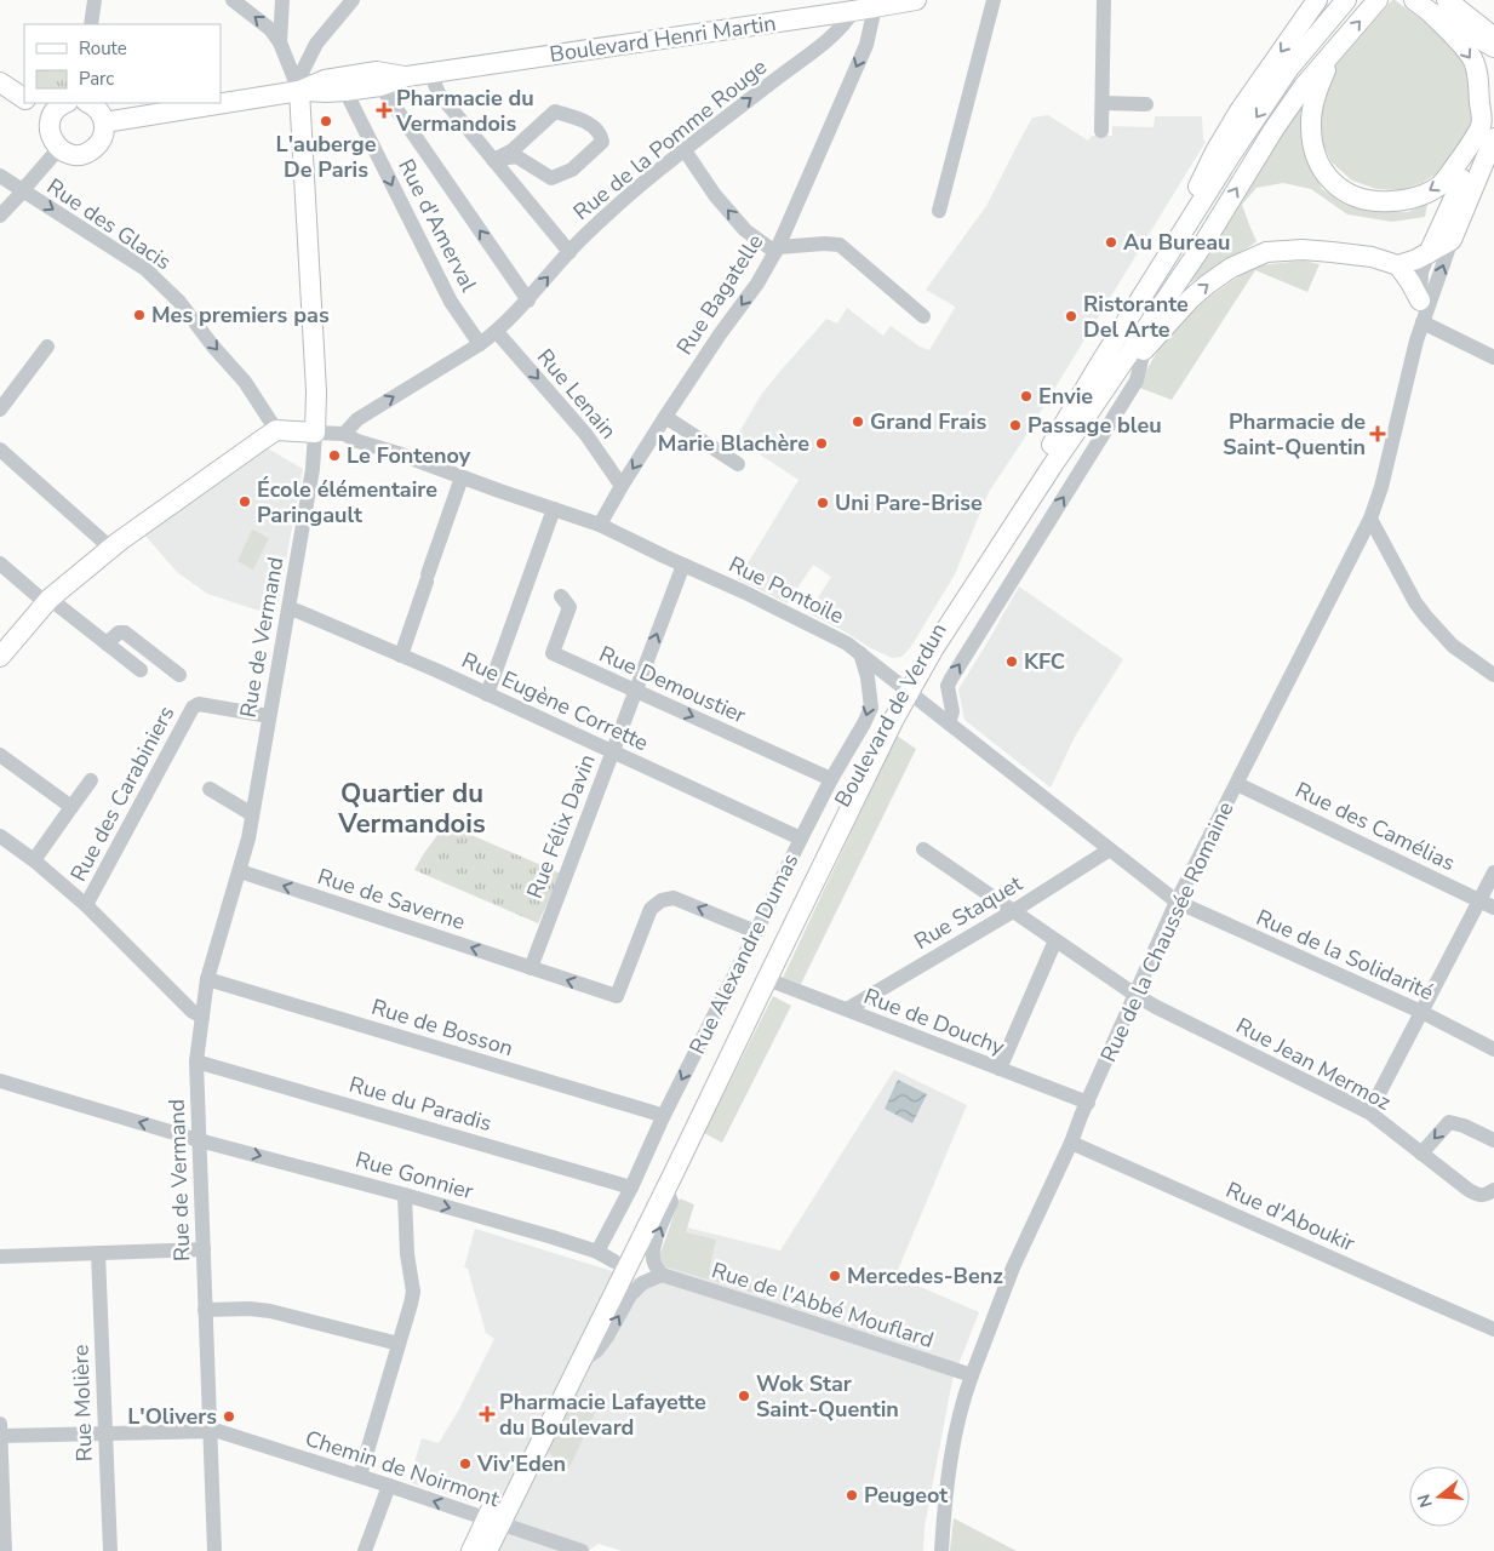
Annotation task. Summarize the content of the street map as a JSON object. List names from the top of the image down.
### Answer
{
  "streets": {
    "main road": [
      "Boulevard Henri Martin",
      "Boulevard de Verdun",
      "Rue de la Chaussée Romaine",
      "Rue Alexandre Dumas"
    ],
    "street": [
      "Rue de la Pomme Rouge",
      "Rue des Glacis",
      "Rue d'Amerval",
      "Rue Bagatelle",
      "Rue Lenain",
      "Rue Pontoile",
      "Rue de Vermand",
      "Rue Demoustier",
      "Rue Eugène Corrette",
      "Rue des Carabiniers",
      "Rue Félix Davin",
      "Rue des Camélias",
      "Rue de Saverne",
      "Rue Staquet",
      "Rue de la Solidarité",
      "Rue de Douchy",
      "Rue de Bosson",
      "Rue Jean Mermoz",
      "Rue du Paradis",
      "Rue Gonnier",
      "Rue d'Aboukir",
      "Rue de l'Abbé Mouflard",
      "Rue Molière",
      "Chemin de Noirmont"
    ]
  },
  "crossings": [
    ["Boulevard Henri Martin", "Rue de la Pomme Rouge"],
    ["Boulevard Henri Martin", "Rue d'Amerval"],
    ["Boulevard Henri Martin", "Rue Bagatelle"],
    ["Rue de la Pomme Rouge", "Rue d'Amerval"],
    ["Rue de la Pomme Rouge", "Rue Lenain"],
    ["Rue de la Pomme Rouge", "Rue Pontoile"],
    ["Rue Bagatelle", "Rue Lenain"],
    ["Rue Bagatelle", "Rue Pontoile"],
    ["Rue Pontoile", "Rue de Vermand"],
    ["Rue Pontoile", "Boulevard de Verdun"],
    ["Rue Pontoile", "Rue Félix Davin"],
    ["Rue Pontoile", "Rue Staquet"],
    ["Rue Pontoile", "Rue de la Chaussée Romaine"],
    ["Rue Pontoile", "Rue Alexandre Dumas"],
    ["Rue Pontoile", "Rue de la Solidarité"],
    ["Rue de Vermand", "Rue Eugène Corrette"],
    ["Rue de Vermand", "Rue des Carabiniers"],
    ["Rue de Vermand", "Rue de Saverne"],
    ["Rue de Vermand", "Rue de Bosson"],
    ["Rue de Vermand", "Rue du Paradis"],
    ["Rue de Vermand", "Rue Gonnier"],
    ["Rue de Vermand", "Chemin de Noirmont"],
    ["Rue Demoustier", "Rue Félix Davin"],
    ["Rue Demoustier", "Rue Alexandre Dumas"],
    ["Rue Eugène Corrette", "Rue Félix Davin"],
    ["Rue Eugène Corrette", "Rue Alexandre Dumas"],
    ["Boulevard de Verdun", "Rue Alexandre Dumas"],
    ["Boulevard de Verdun", "Rue de Douchy"],
    ["Rue Félix Davin", "Rue de Saverne"],
    ["Rue des Camélias", "Rue de la Chaussée Romaine"],
    ["Rue de Saverne", "Rue Alexandre Dumas"],
    ["Rue Staquet", "Rue de Douchy"],
    ["Rue Staquet", "Rue Jean Mermoz"],
    ["Rue de la Chaussée Romaine", "Rue de la Solidarité"],
    ["Rue de la Chaussée Romaine", "Rue de Douchy"],
    ["Rue de la Chaussée Romaine", "Rue Jean Mermoz"],
    ["Rue de la Chaussée Romaine", "Rue d'Aboukir"],
    ["Rue de la Chaussée Romaine", "Rue de l'Abbé Mouflard"],
    ["Rue Alexandre Dumas", "Rue de Douchy"],
    ["Rue Alexandre Dumas", "Rue de Bosson"],
    ["Rue Alexandre Dumas", "Rue du Paradis"],
    ["Rue Alexandre Dumas", "Rue Gonnier"],
    ["Rue Alexandre Dumas", "Chemin de Noirmont"],
    ["Rue Molière", "Chemin de Noirmont"]
  ],
  "one_way": [
    "Rue de la Pomme Rouge",
    "Rue des Glacis",
    "Rue Lenain",
    "Rue Demoustier",
    "Rue de Saverne"
  ],
  "districts": ["Quartier du Vermandois"],
  "places": {
    "health": ["Pharmacie du Vermandois", "Pharmacie de Saint-Quentin", "Pharmacie Lafayette du Boulevard"],
    "other": [
      "L'auberge De Paris",
      "Au Bureau",
      "Mes premiers pas",
      "Ristorante Del Arte",
      "Envie",
      "Grand Frais",
      "Passage bleu",
      "Marie Blachère",
      "Le Fontenoy",
      "École élémentaire Paringault",
      "Uni Pare-Brise",
      "KFC",
      "Mercedes-Benz",
      "Wok Star Saint-Quentin",
      "L'Olivers",
      "Viv'Eden",
      "Peugeot"
    ]
  },
  "legend": ["Route", "Parc"],
  "north": "left"
}
